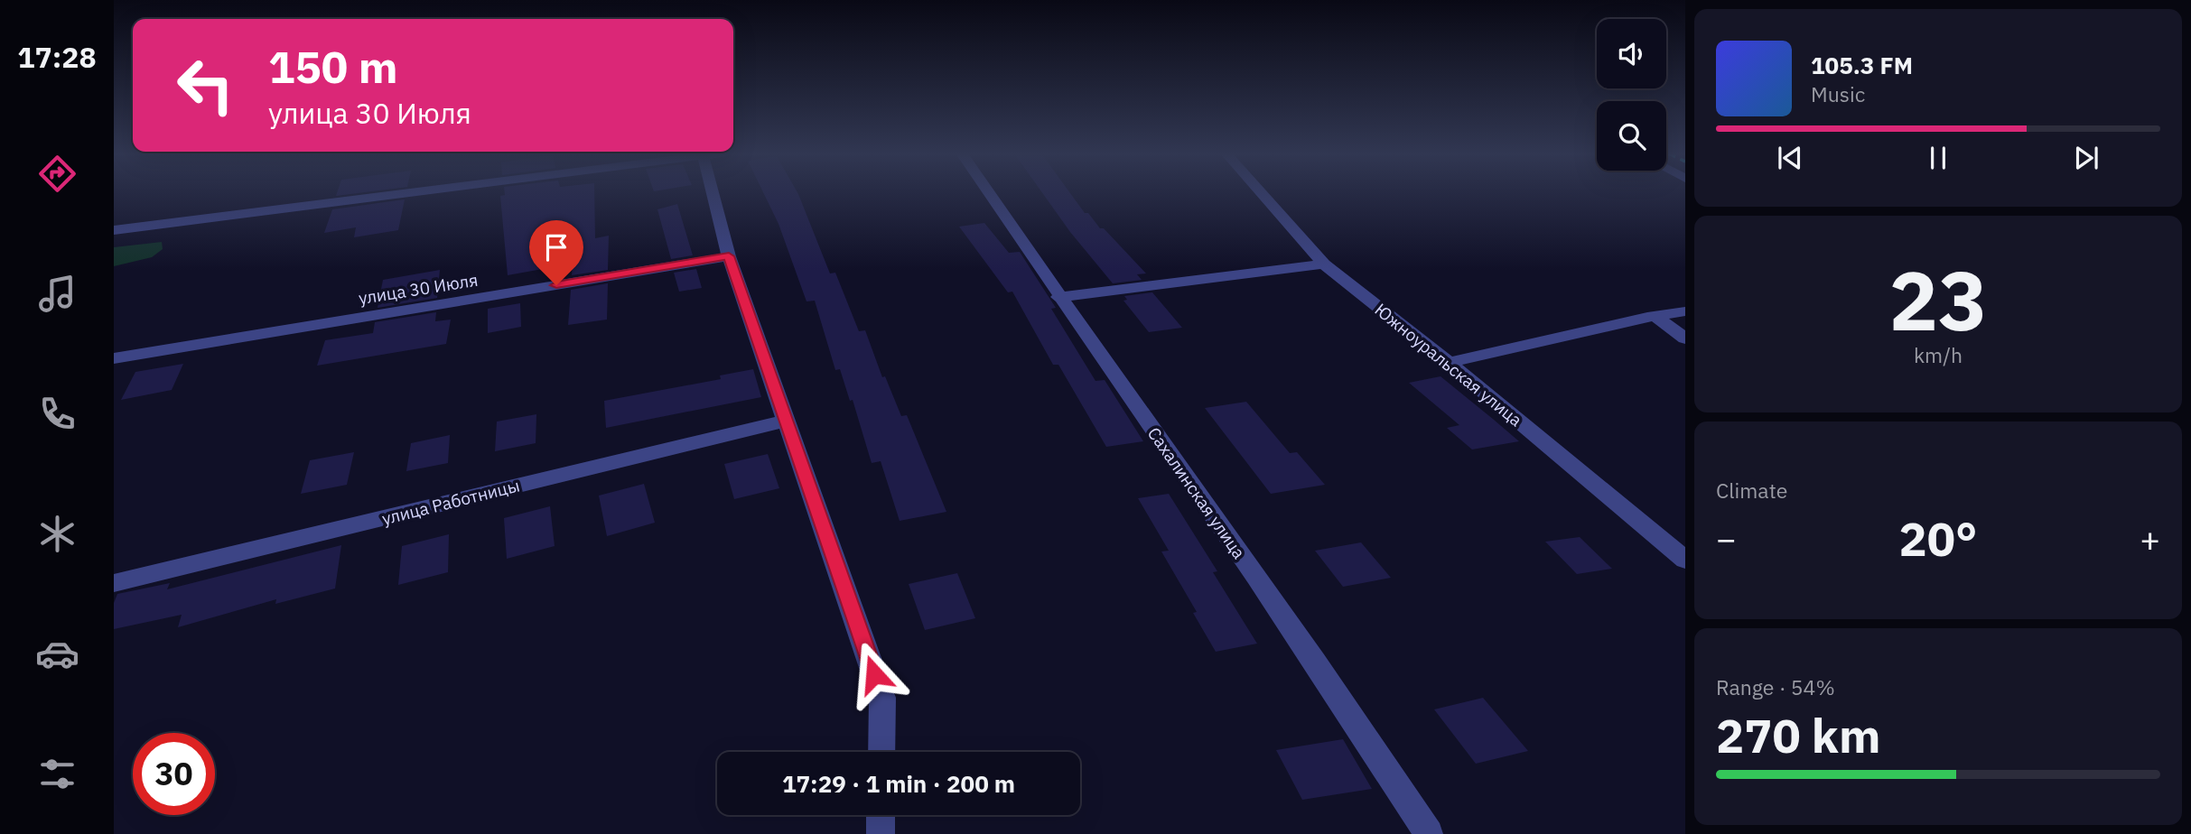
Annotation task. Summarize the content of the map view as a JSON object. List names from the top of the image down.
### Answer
{
  "streets": {
    "street": [
      "улица 30 Июля",
      "Южноуральская улица",
      "Сахалинская улица",
      "улица Работницы"
    ]
  },
  "page": {
    "tabs": "17:28",
    "turn": ["150 m", "улица 30 Июля"],
    "song": ["105.3 FM", "Music"],
    "tile": [
      ["23", "km/h"],
      "Climate",
      ["Range · 54%", "270 km"]
    ],
    "heat": ["−", "20°", "+"],
    "limit": "30",
    "trip": "17:29 · 1 min · 200 m"
  }
}
